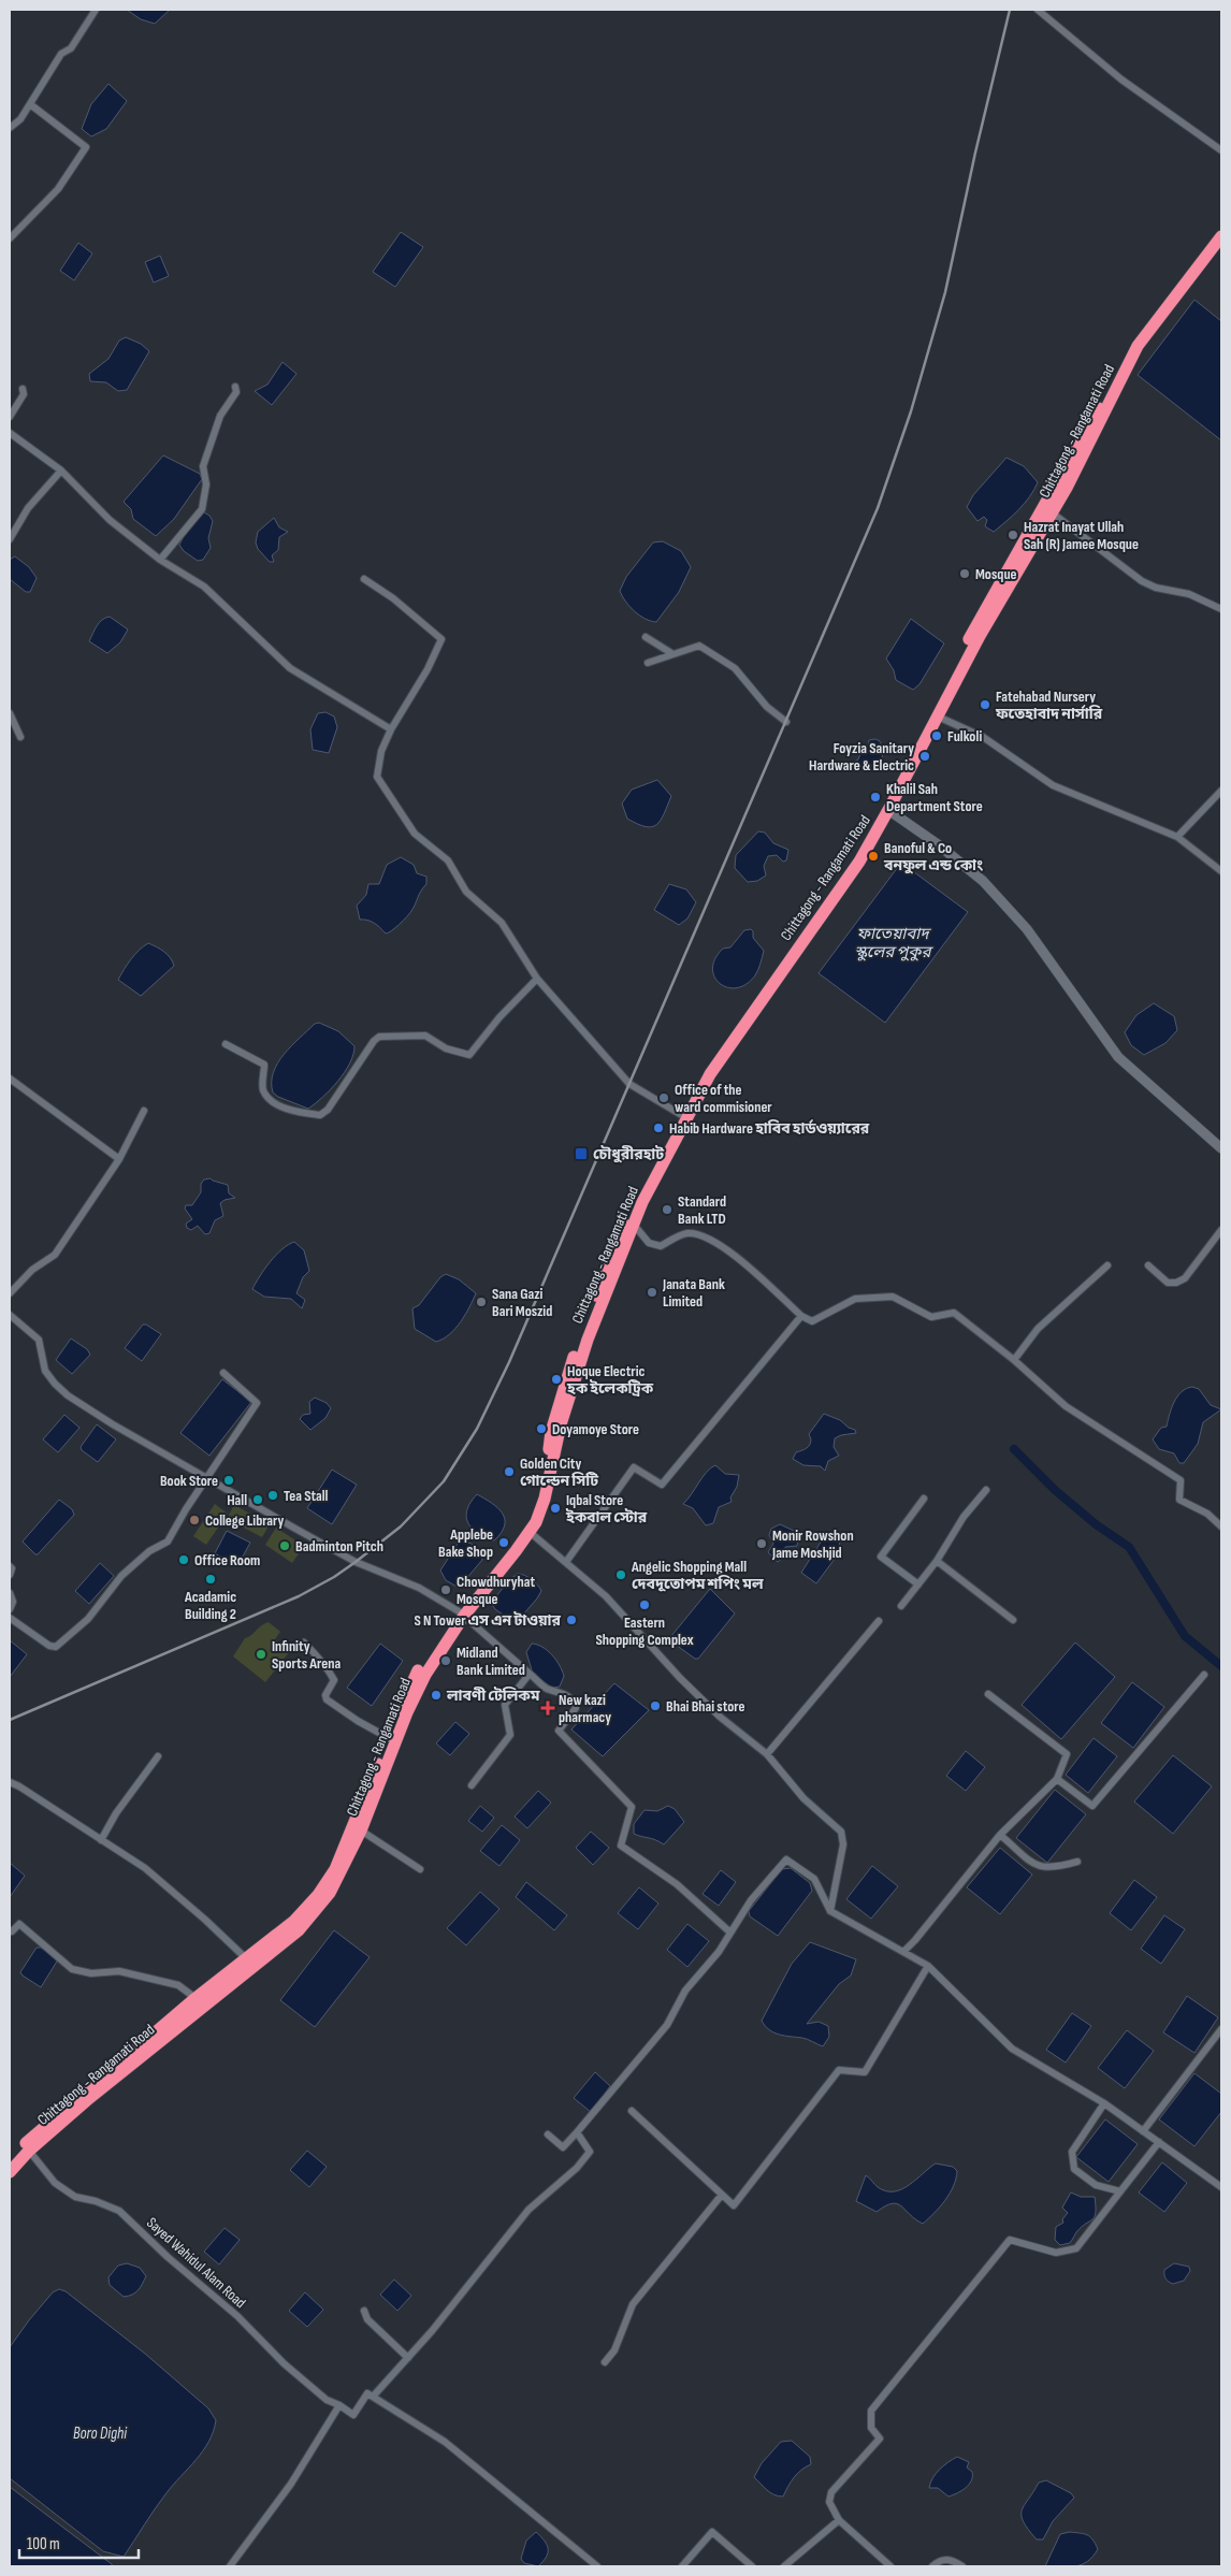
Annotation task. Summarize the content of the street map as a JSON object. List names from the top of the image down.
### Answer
{
  "streets": {
    "highway": ["Chittagong - Rangamati Road"],
    "street": ["Sayed Wahidul Alam Road"]
  },
  "crossings": [
    ["Chittagong - Rangamati Road", "Sayed Wahidul Alam Road"]
  ],
  "water": ["ফাতেয়াবাদ স্কুলের পুকুর", "Boro Dighi"],
  "places": {
    "other": [
      "Hazrat Inayat Ullah Sah (R) Jamee Mosque",
      "Mosque",
      "Fatehabad Nursery ফতেহাবাদ নার্সারি",
      "Fulkoli",
      "Foyzia Sanitary Hardware & Electric",
      "Khalil Sah Department Store",
      "Banoful & Co বনফুল এন্ড কোং",
      "Office of the ward commisioner",
      "Habib Hardware হাবিব হার্ডওয়্যারের",
      "Standard Bank LTD",
      "Janata Bank Limited",
      "Sana Gazi Bari Moszid",
      "Hoque Electric হক ইলেকট্রিক",
      "Doyamoye Store",
      "Golden City গোল্ডেন সিটি",
      "Book Store",
      "Tea Stall",
      "Hall",
      "Iqbal Store ইকবাল স্টোর",
      "College Library",
      "Applebe Bake Shop",
      "Monir Rowshon Jame Moshjid",
      "Badminton Pitch",
      "Office Room",
      "Angelic Shopping Mall দেবদূতোপম শপিং মল",
      "Acadamic Building 2",
      "Chowdhuryhat Mosque",
      "Eastern Shopping Complex",
      "S N Tower এস এন টাওয়ার",
      "Infinity Sports Arena",
      "Midland Bank Limited",
      "লাবণী টেলিকম",
      "Bhai Bhai store"
    ],
    "transit": ["চৌধুরীরহাট"],
    "health": ["New kazi pharmacy"]
  },
  "scale_bar": "100 m"
}
